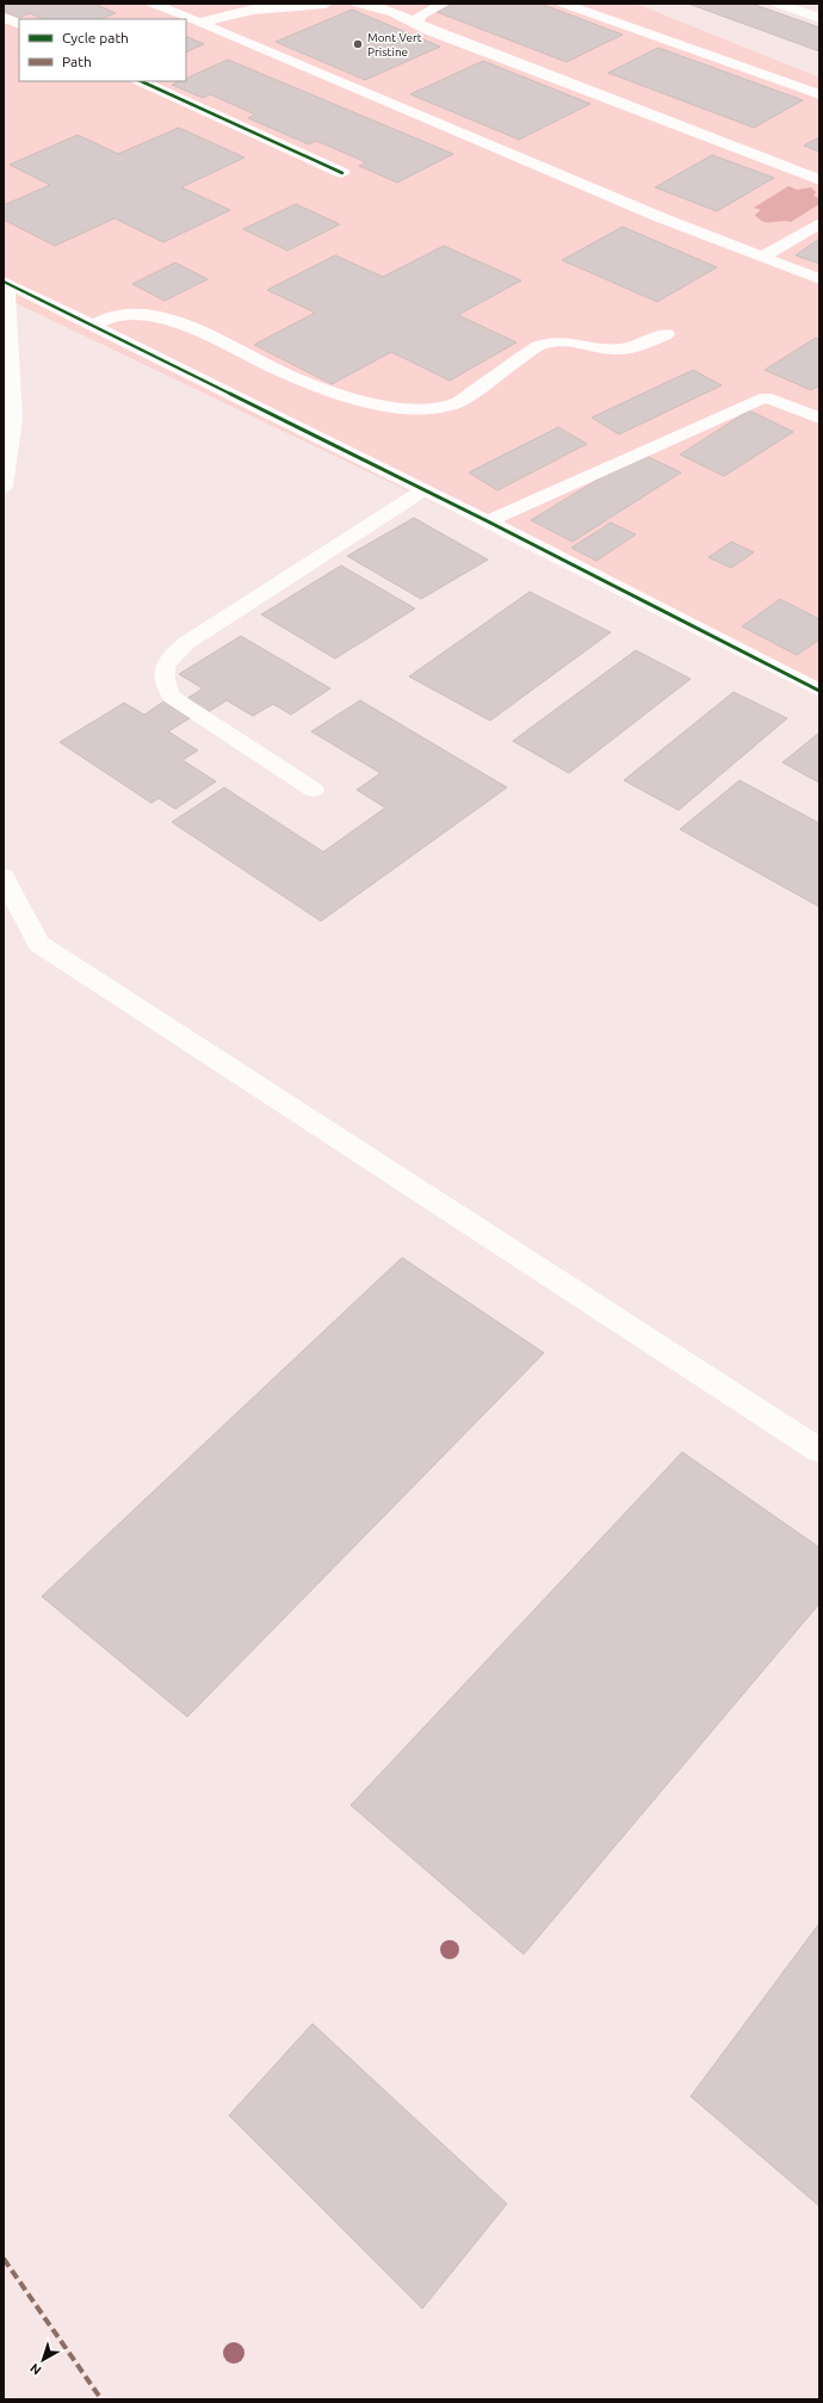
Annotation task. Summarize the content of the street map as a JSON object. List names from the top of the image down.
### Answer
{
  "places": ["Mont Vert Pristine"],
  "legend": ["Cycle path", "Path"],
  "north": "bottom left"
}
